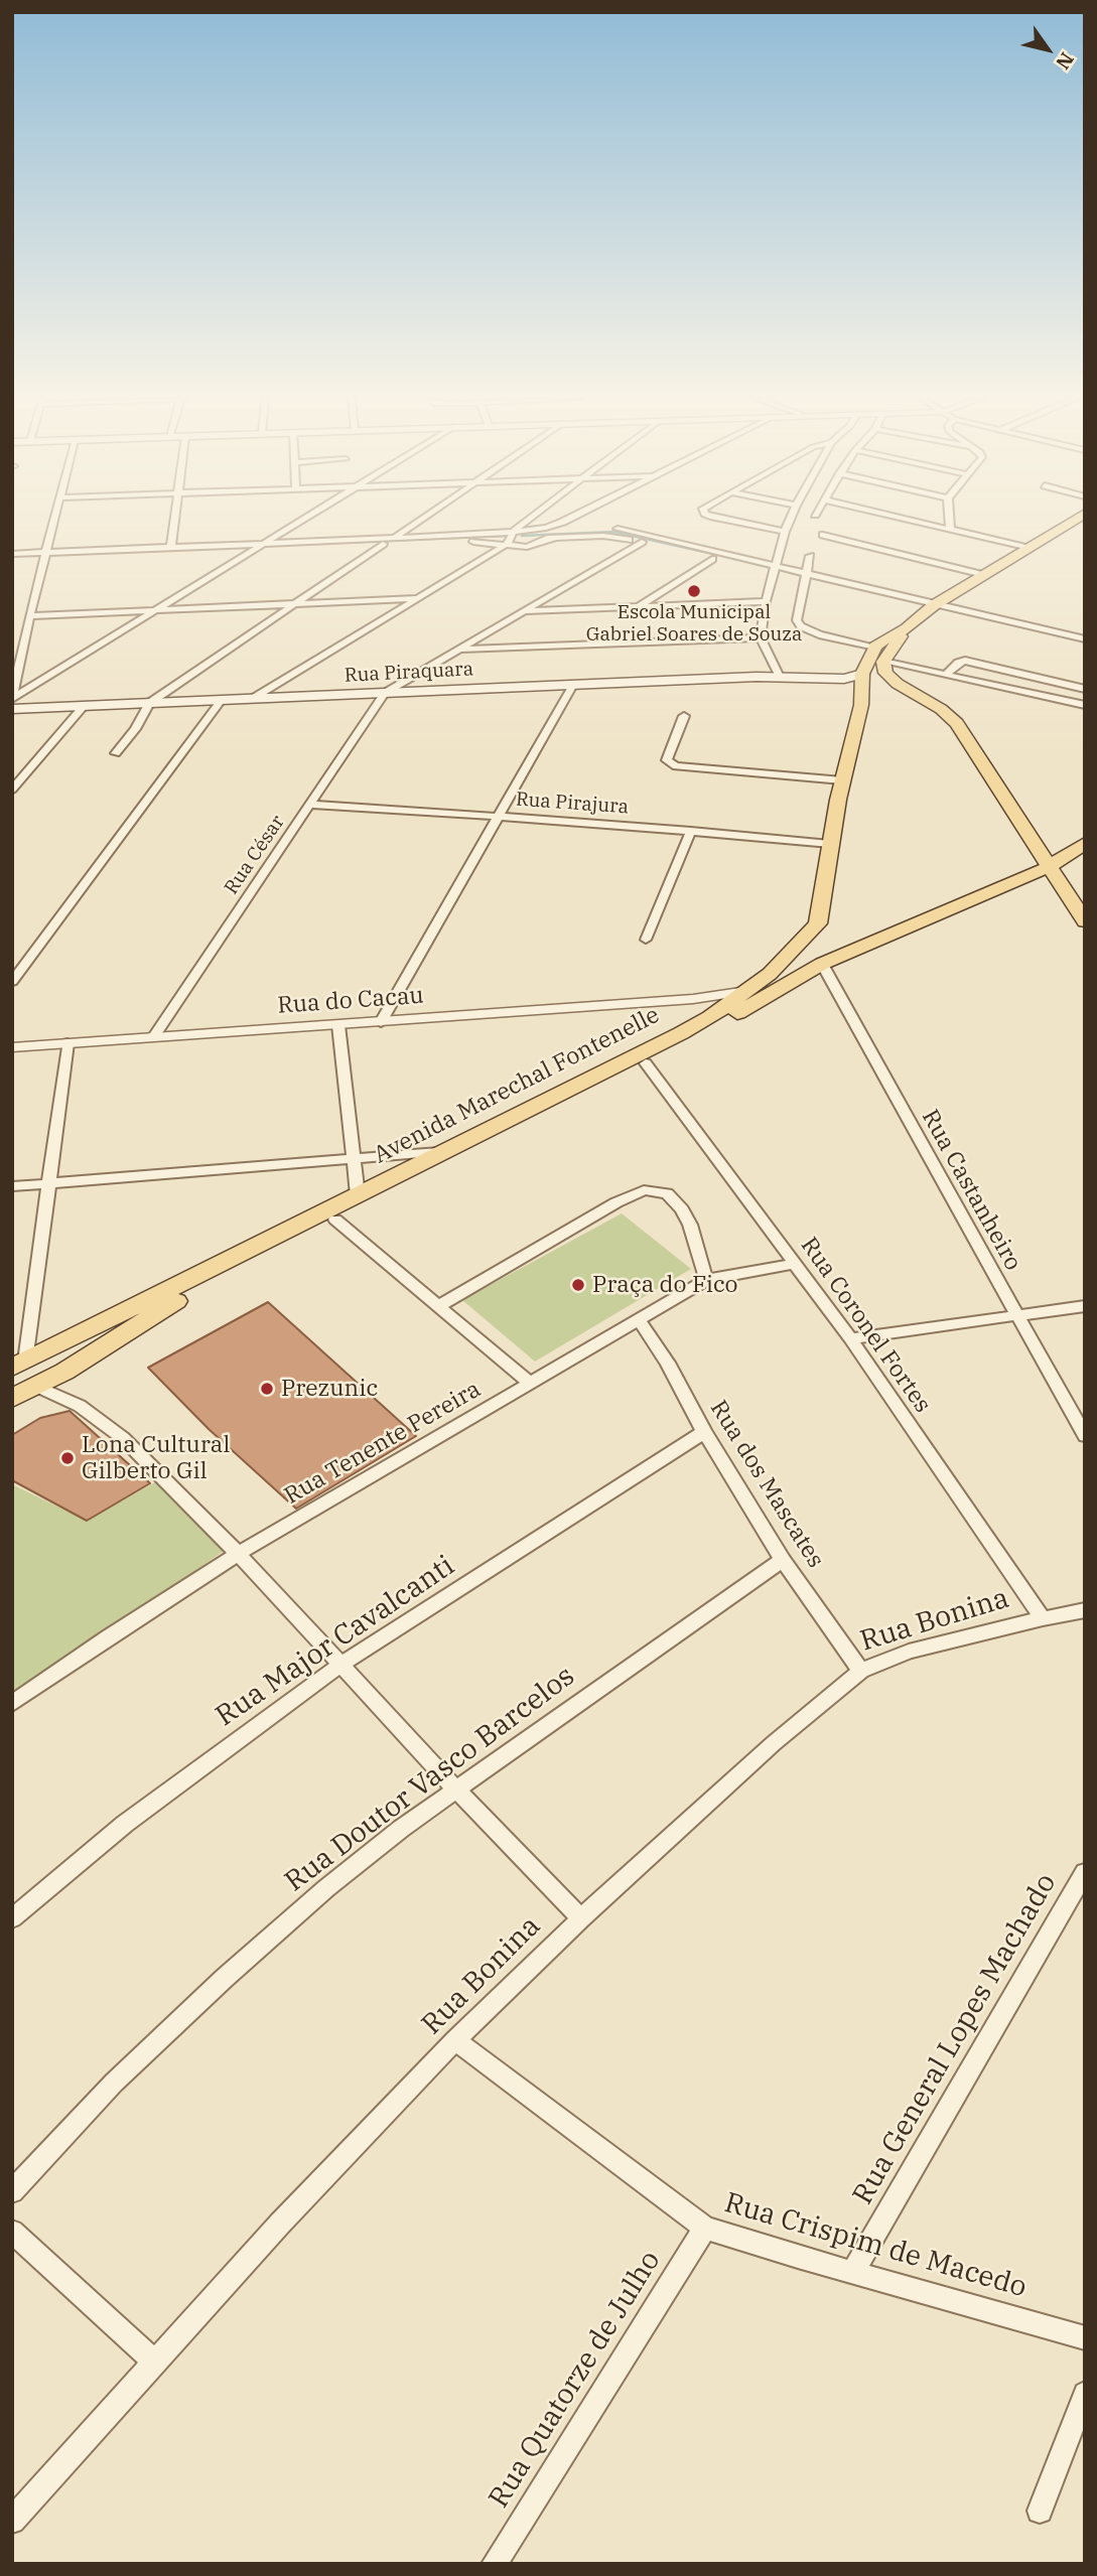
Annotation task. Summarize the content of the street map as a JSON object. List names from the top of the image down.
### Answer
{
  "streets": {
    "main road": ["Rua Piraquara", "Avenida Marechal Fontenelle"],
    "street": [
      "Rua Pirajura",
      "Rua César",
      "Rua do Cacau",
      "Rua Castanheiro",
      "Rua Coronel Fortes",
      "Rua Tenente Pereira",
      "Rua dos Mascates",
      "Rua Bonina",
      "Rua Major Cavalcanti",
      "Rua Doutor Vasco Barcelos",
      "Rua General Lopes Machado",
      "Rua Crispim de Macedo",
      "Rua Quatorze de Julho"
    ]
  },
  "crossings": [
    ["Rua Piraquara", "Rua César"],
    ["Rua Pirajura", "Rua César"],
    ["Rua César", "Rua do Cacau"],
    ["Rua do Cacau", "Avenida Marechal Fontenelle"],
    ["Avenida Marechal Fontenelle", "Rua Castanheiro"],
    ["Avenida Marechal Fontenelle", "Rua Coronel Fortes"],
    ["Rua Coronel Fortes", "Rua Tenente Pereira"],
    ["Rua Coronel Fortes", "Rua Bonina"],
    ["Rua Tenente Pereira", "Rua dos Mascates"],
    ["Rua dos Mascates", "Rua Bonina"],
    ["Rua dos Mascates", "Rua Major Cavalcanti"],
    ["Rua dos Mascates", "Rua Doutor Vasco Barcelos"],
    ["Rua Bonina", "Rua Crispim de Macedo"],
    ["Rua General Lopes Machado", "Rua Crispim de Macedo"],
    ["Rua Crispim de Macedo", "Rua Quatorze de Julho"]
  ],
  "places": [
    "Escola Municipal Gabriel Soares de Souza",
    "Praça do Fico",
    "Prezunic",
    "Lona Cultural Gilberto Gil"
  ],
  "north": "bottom right"
}
